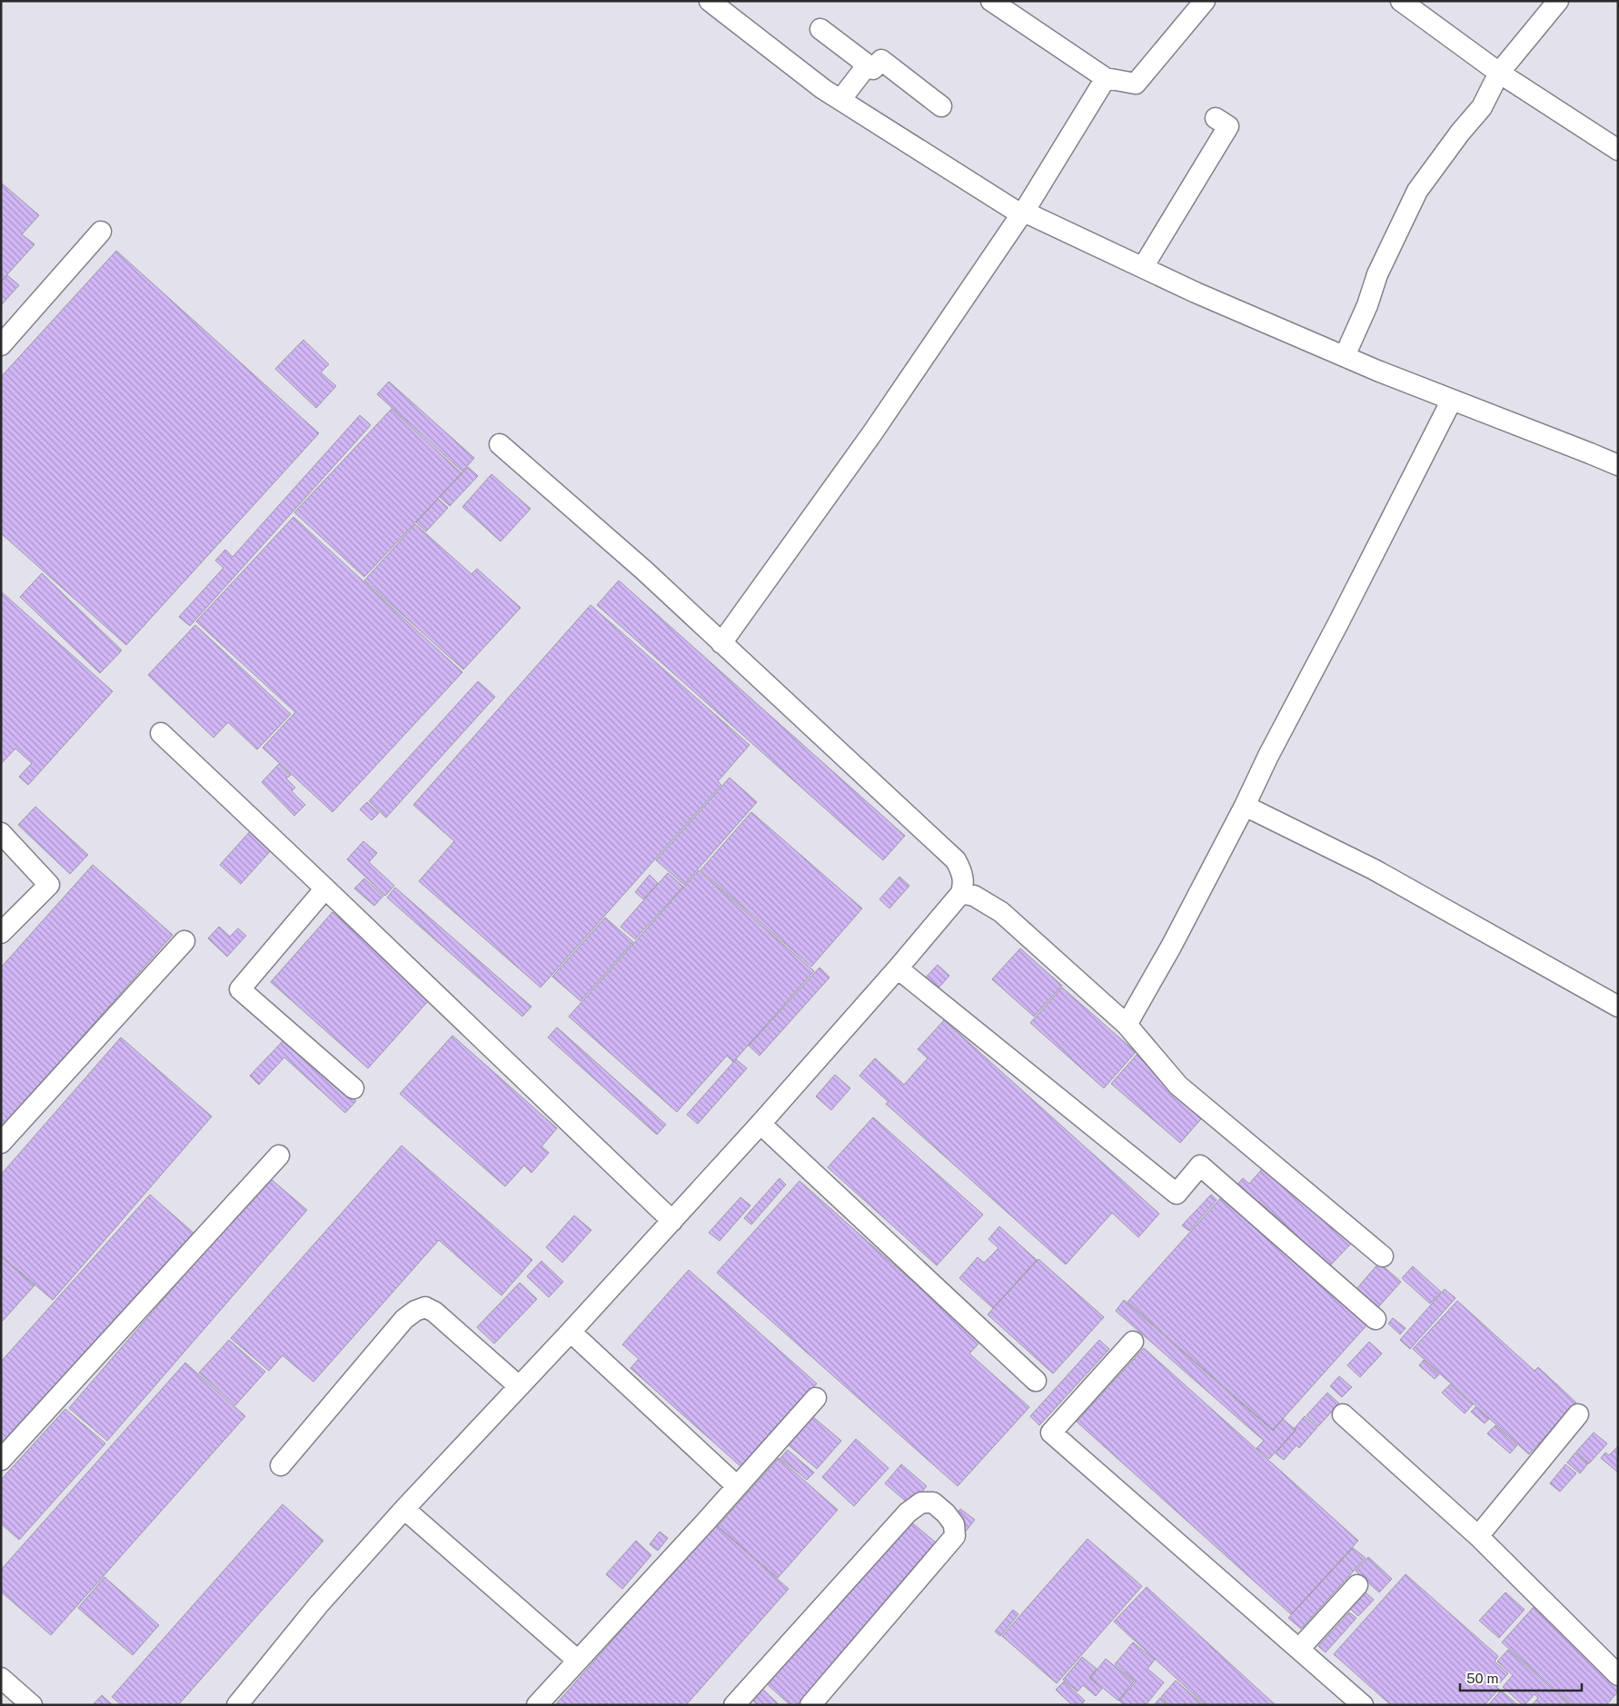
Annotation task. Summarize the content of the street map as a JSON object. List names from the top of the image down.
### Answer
{
  "scale_bar": "50 m"
}
